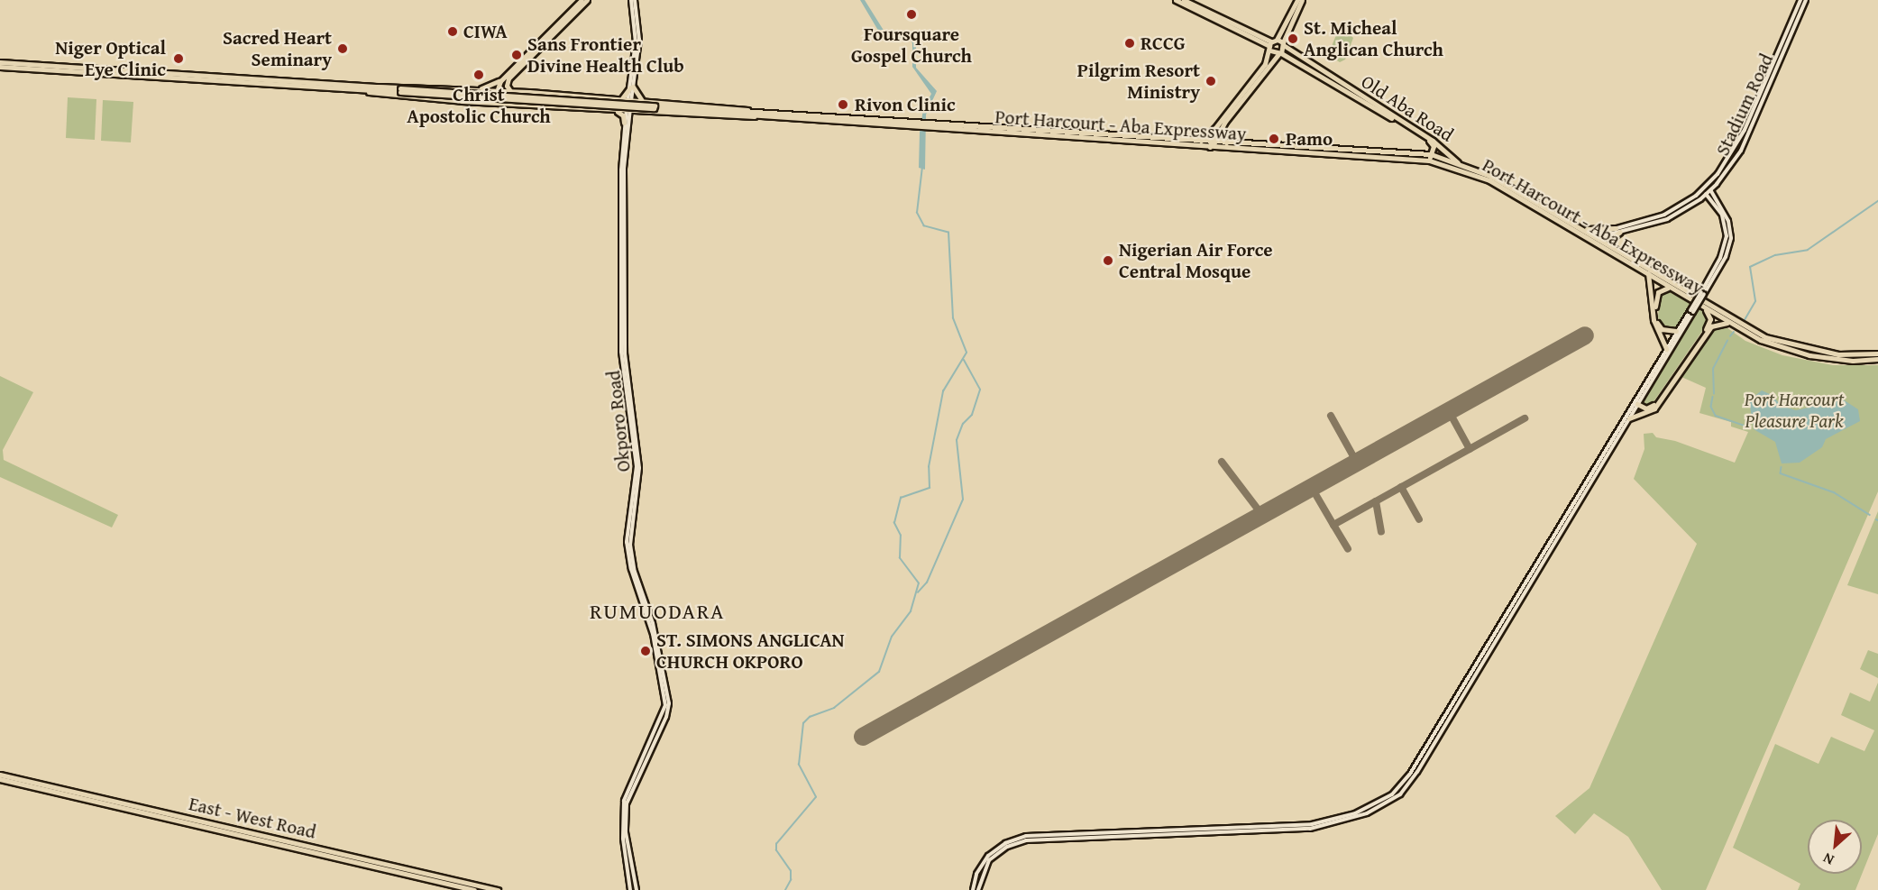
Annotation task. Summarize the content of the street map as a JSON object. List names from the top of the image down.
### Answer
{
  "streets": {
    "main road": [
      "Stadium Road",
      "Old Aba Road",
      "Port Harcourt - Aba Expressway",
      "Okporo Road",
      "East - West Road"
    ]
  },
  "crossings": [
    ["Stadium Road", "Port Harcourt - Aba Expressway"],
    ["Old Aba Road", "Port Harcourt - Aba Expressway"]
  ],
  "districts": ["RUMUODARA"],
  "parks": ["Port Harcourt Pleasure Park"],
  "places": [
    "Foursquare Gospel Church",
    "CIWA",
    "St. Micheal Anglican Church",
    "RCCG",
    "Sacred Heart Seminary",
    "Sans Frontier Divine Health Club",
    "Niger Optical Eye Clinic",
    "Christ Apostolic Church",
    "Pilgrim Resort Ministry",
    "Rivon Clinic",
    "Pamo",
    "Nigerian Air Force Central Mosque",
    "ST. SIMONS ANGLICAN CHURCH OKPORO"
  ],
  "north": "bottom left"
}
